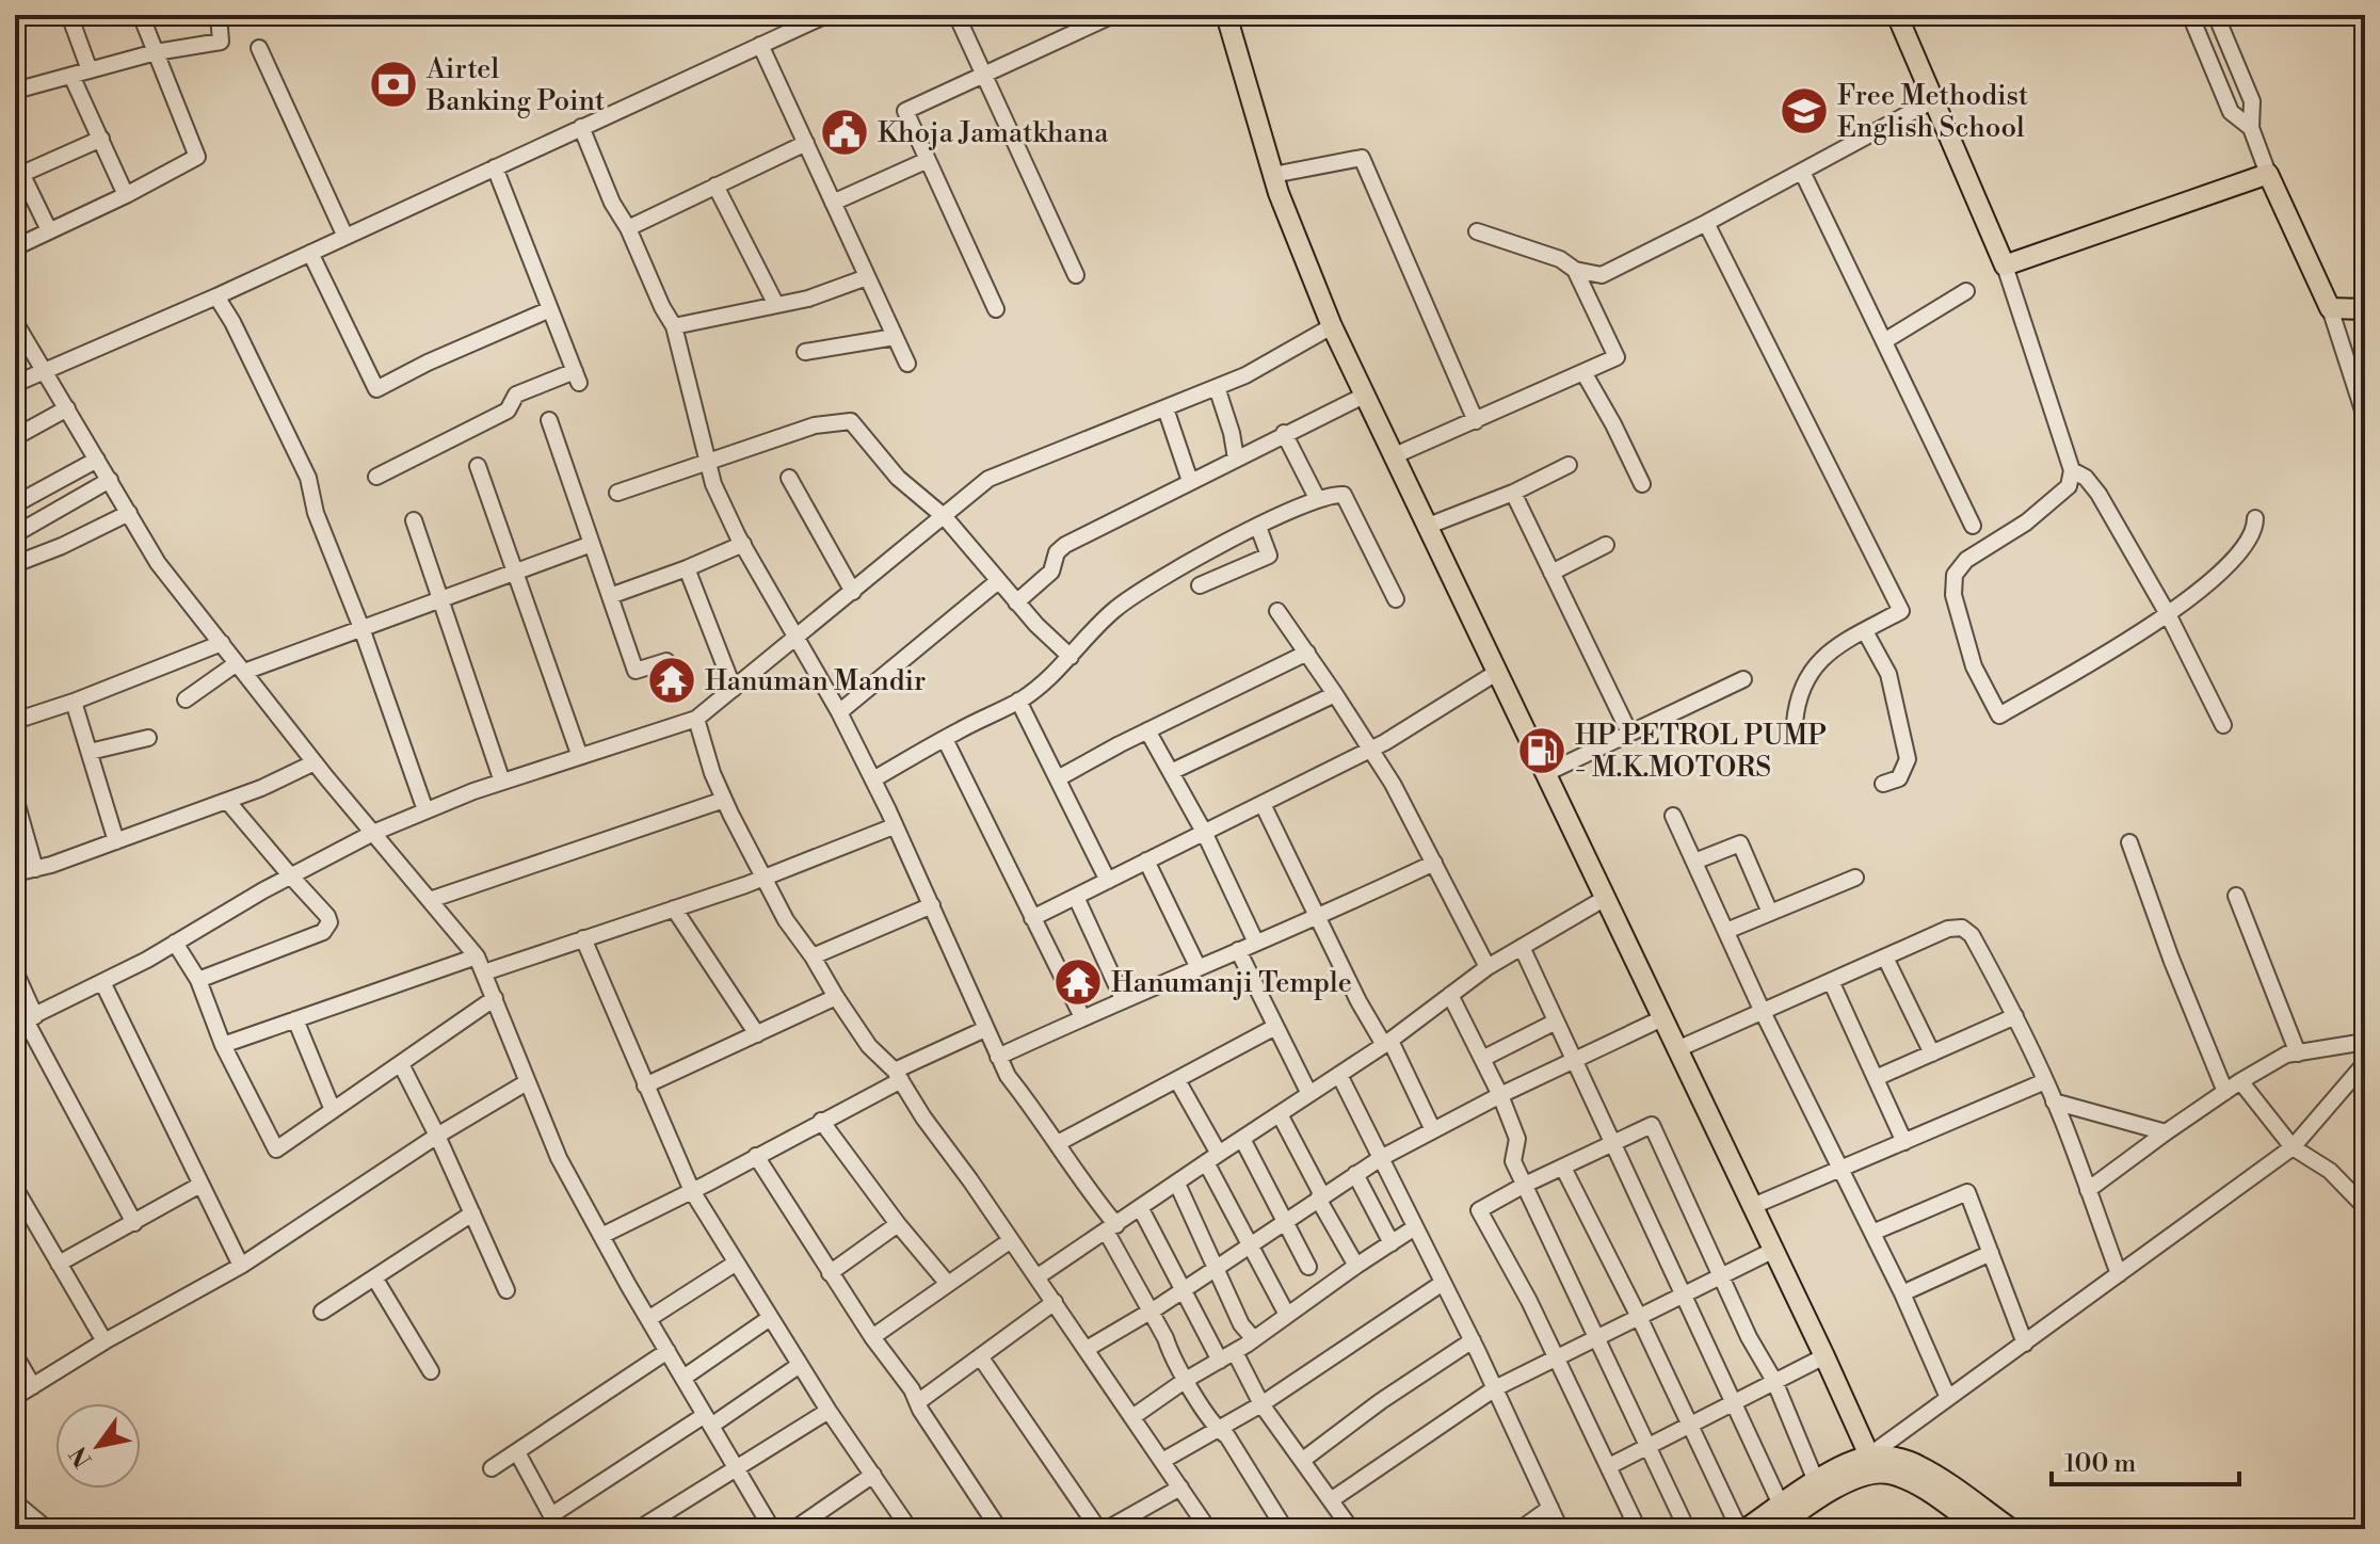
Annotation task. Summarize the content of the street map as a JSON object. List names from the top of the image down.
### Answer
{
  "places": {
    "bank": ["Airtel Banking Point"],
    "school or university": ["Free Methodist English School"],
    "public building": ["Khoja Jamatkhana"],
    "temple": ["Hanuman Mandir", "Hanumanji Temple"],
    "fuel station": ["HP PETROL PUMP - M.K.MOTORS"]
  },
  "scale_bar": "100 m",
  "north": "bottom left"
}
